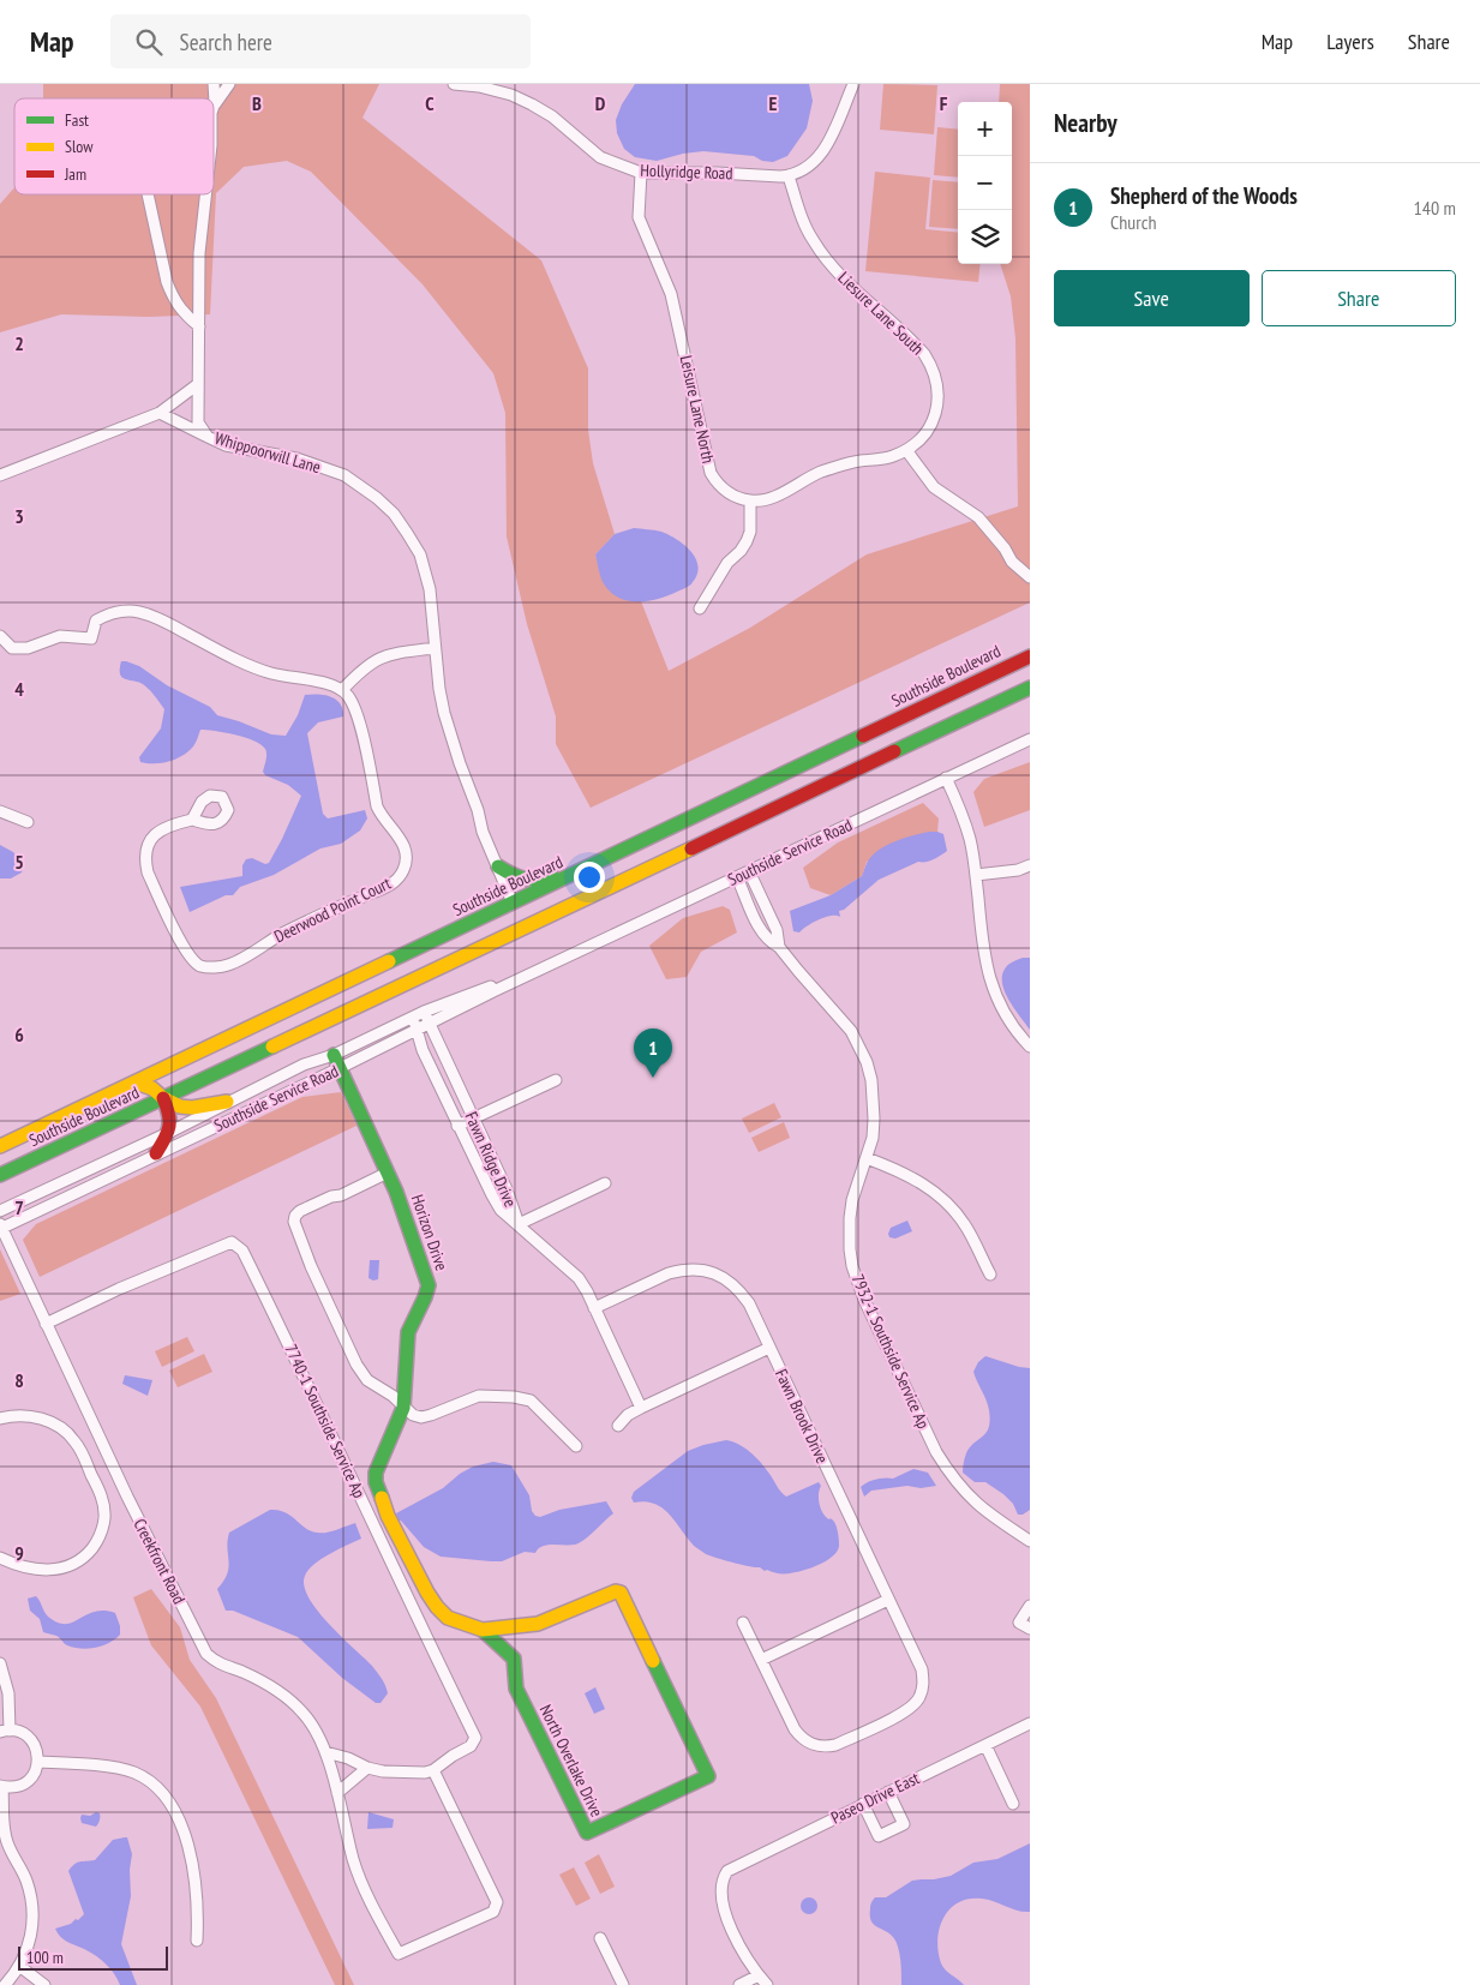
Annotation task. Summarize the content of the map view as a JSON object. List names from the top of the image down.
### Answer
{
  "streets": {
    "main road": ["Southside Boulevard", "Horizon Drive", "North Overlake Drive"],
    "street": [
      "Hollyridge Road",
      "Liesure Lane South",
      "Leisure Lane North",
      "Whippoorwill Lane",
      "Southside Service Road",
      "Deerwood Point Court",
      "Fawn Ridge Drive",
      "7932-1 Southside Service Ap",
      "Fawn Brook Drive",
      "7740-1 Southside Service Ap",
      "Creekfront Road",
      "Paseo Drive East"
    ]
  },
  "crossings": [
    ["Hollyridge Road", "Liesure Lane South"],
    ["Hollyridge Road", "Leisure Lane North"],
    ["Whippoorwill Lane", "Southside Boulevard"],
    ["Southside Service Road", "Fawn Ridge Drive"],
    ["Southside Service Road", "Horizon Drive"],
    ["Southside Service Road", "7932-1 Southside Service Ap"],
    ["Horizon Drive", "North Overlake Drive"],
    ["7740-1 Southside Service Ap", "Creekfront Road"]
  ],
  "legend": ["Fast", "Slow", "Jam"],
  "scale_bar": "100 m",
  "page": {
    "header": "Map",
    "search": "Search here",
    "nav": ["Map", "Layers", "Share"],
    "heading": "Nearby",
    "map_buttons": ["+", "−"],
    "list": [
      {
        "mark": "1",
        "name": "Shepherd of the Woods",
        "note": "Church",
        "value": "140 m"
      }
    ],
    "buttons": ["Save", "Share"],
    "pins": "1",
    "scale": "100 m"
  },
  "grid": {
    "columns": [
      "B",
      "C",
      "D",
      "E",
      "F"
    ],
    "rows": [
      "2",
      "3",
      "4",
      "5",
      "6",
      "7",
      "8",
      "9"
    ]
  }
}
